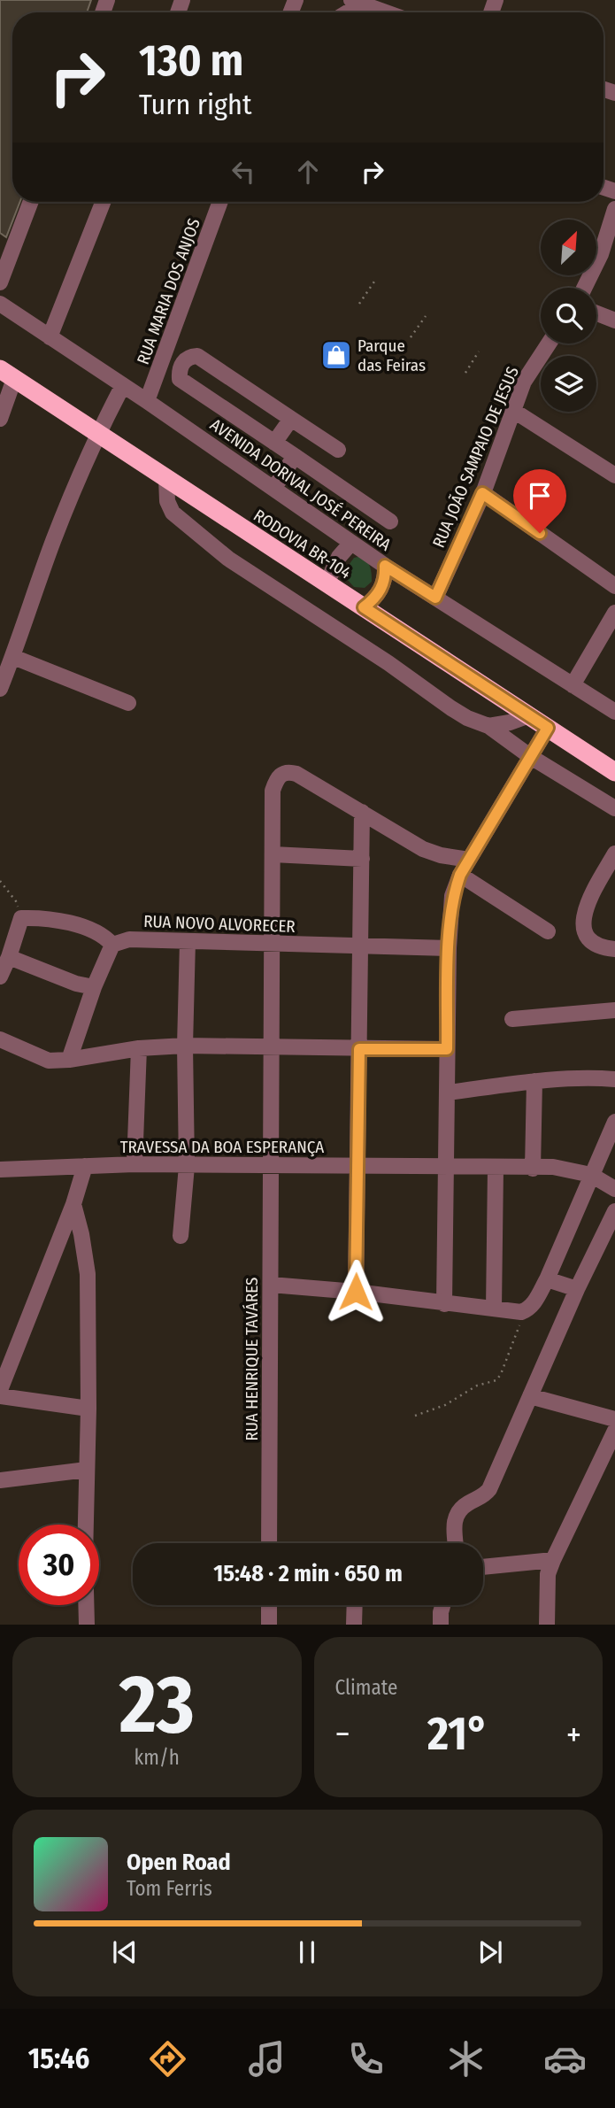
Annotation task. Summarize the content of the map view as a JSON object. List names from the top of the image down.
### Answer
{
  "streets": {
    "highway": ["RODOVIA BR-104"],
    "street": [
      "RUA MARIA DOS ANJOS",
      "RUA JOÃO SAMPAIO DE JESUS",
      "AVENIDA DORIVAL JOSÉ PEREIRA",
      "RUA NOVO ALVORECER",
      "TRAVESSA DA BOA ESPERANÇA",
      "RUA HENRIQUE TAVÁRES"
    ]
  },
  "crossings": [
    ["RUA MARIA DOS ANJOS", "AVENIDA DORIVAL JOSÉ PEREIRA"],
    ["RUA JOÃO SAMPAIO DE JESUS", "AVENIDA DORIVAL JOSÉ PEREIRA"],
    ["RUA NOVO ALVORECER", "RUA HENRIQUE TAVÁRES"],
    ["TRAVESSA DA BOA ESPERANÇA", "RUA HENRIQUE TAVÁRES"]
  ],
  "places": {
    "shop": ["Parque das Feiras"]
  },
  "north": "top right",
  "page": {
    "turn": ["130 m", "Turn right"],
    "limit": "30",
    "trip": "15:48 · 2 min · 650 m",
    "tile": [
      ["23", "km/h"],
      "Climate"
    ],
    "heat": ["−", "21°", "+"],
    "song": ["Open Road", "Tom Ferris"],
    "tabs": "15:46"
  }
}
